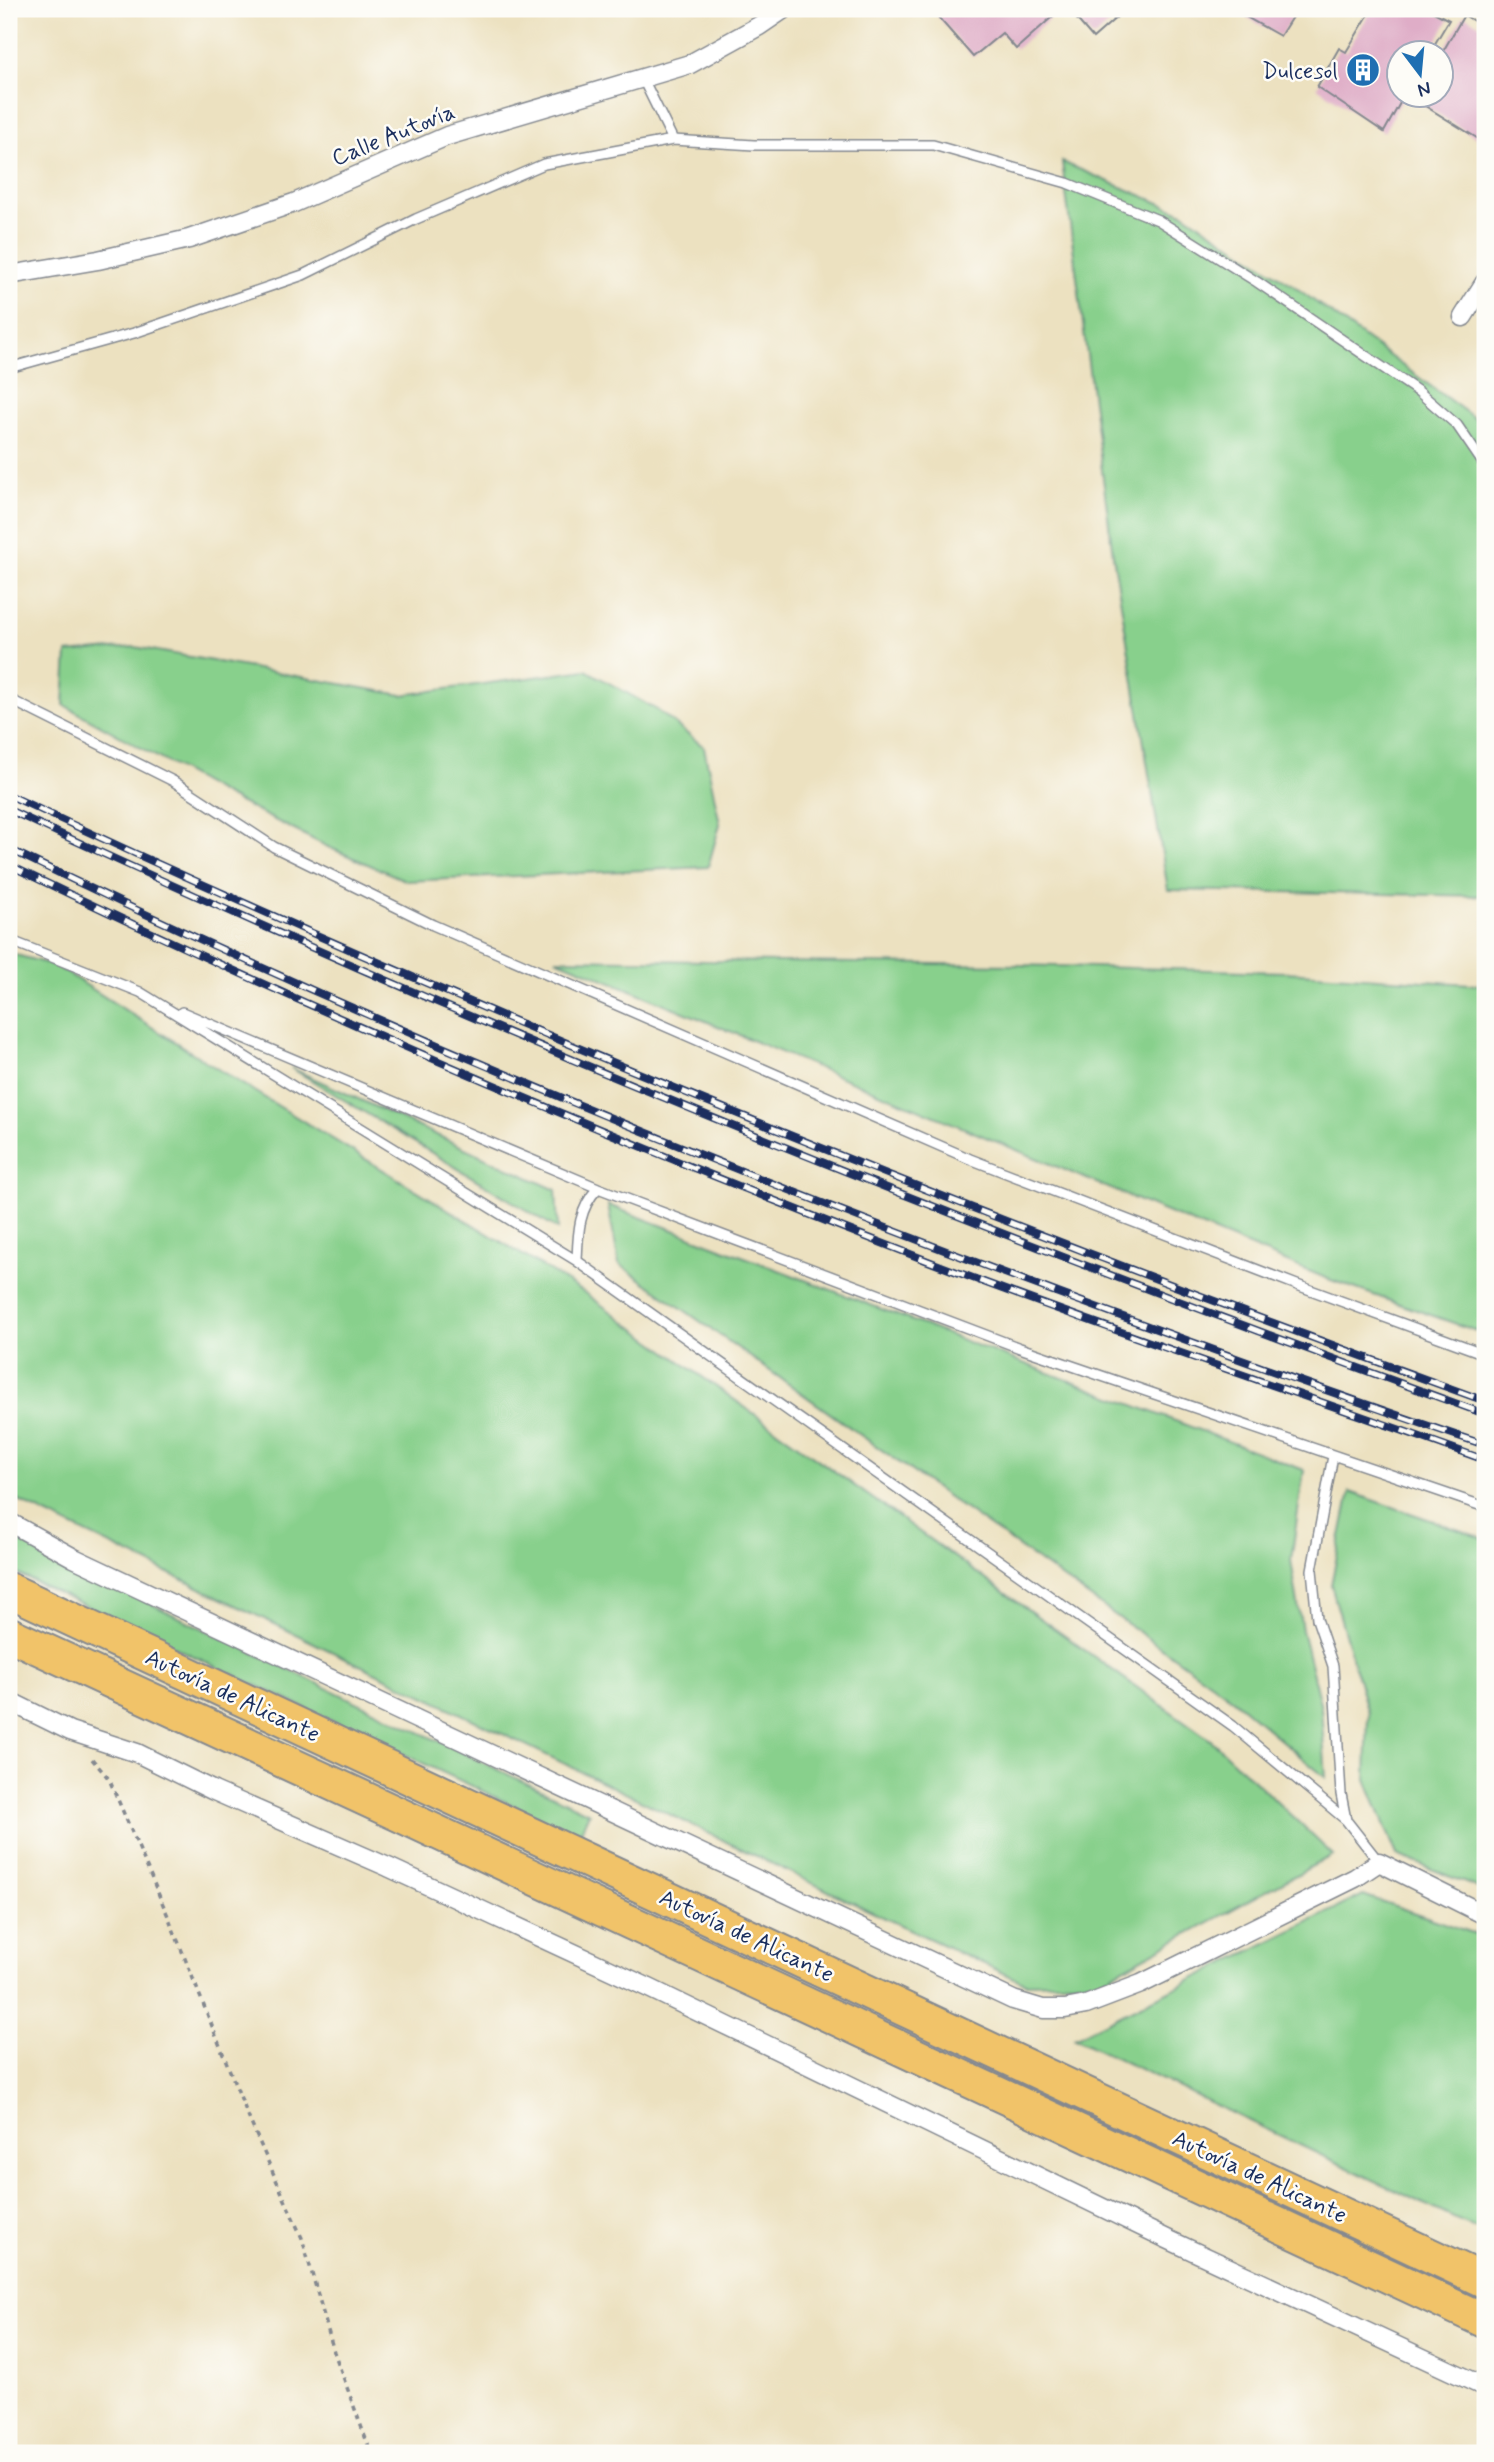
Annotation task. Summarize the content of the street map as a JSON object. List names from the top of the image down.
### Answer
{
  "streets": {
    "highway": ["Autovía de Alicante"],
    "street": ["Calle Autovía"]
  },
  "places": {
    "building": ["Dulcesol"]
  },
  "north": "bottom"
}
